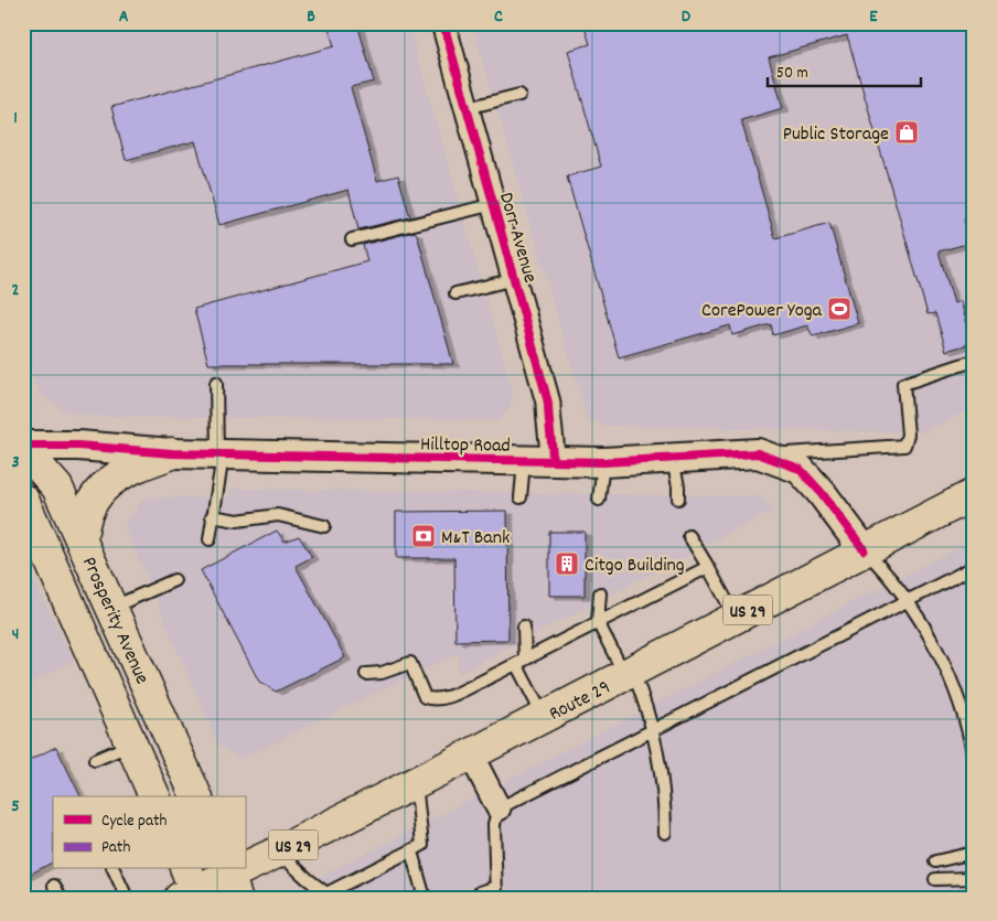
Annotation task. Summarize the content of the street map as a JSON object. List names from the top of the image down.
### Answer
{
  "streets": {
    "main road": ["US 29", "Prosperity Avenue", "Route 29"],
    "street": ["Dorr Avenue", "Hilltop Road"]
  },
  "crossings": [
    ["Dorr Avenue", "Hilltop Road"],
    ["Hilltop Road", "Prosperity Avenue"],
    ["Hilltop Road", "Route 29"]
  ],
  "places": {
    "shop": ["Public Storage"],
    "sports": ["CorePower Yoga"],
    "bank": ["M&T Bank"],
    "building": ["Citgo Building"]
  },
  "legend": ["Cycle path", "Path"],
  "scale_bar": "50 m",
  "grid": {
    "columns": [
      "A",
      "B",
      "C",
      "D",
      "E"
    ],
    "rows": [
      "1",
      "2",
      "3",
      "4",
      "5"
    ]
  }
}
